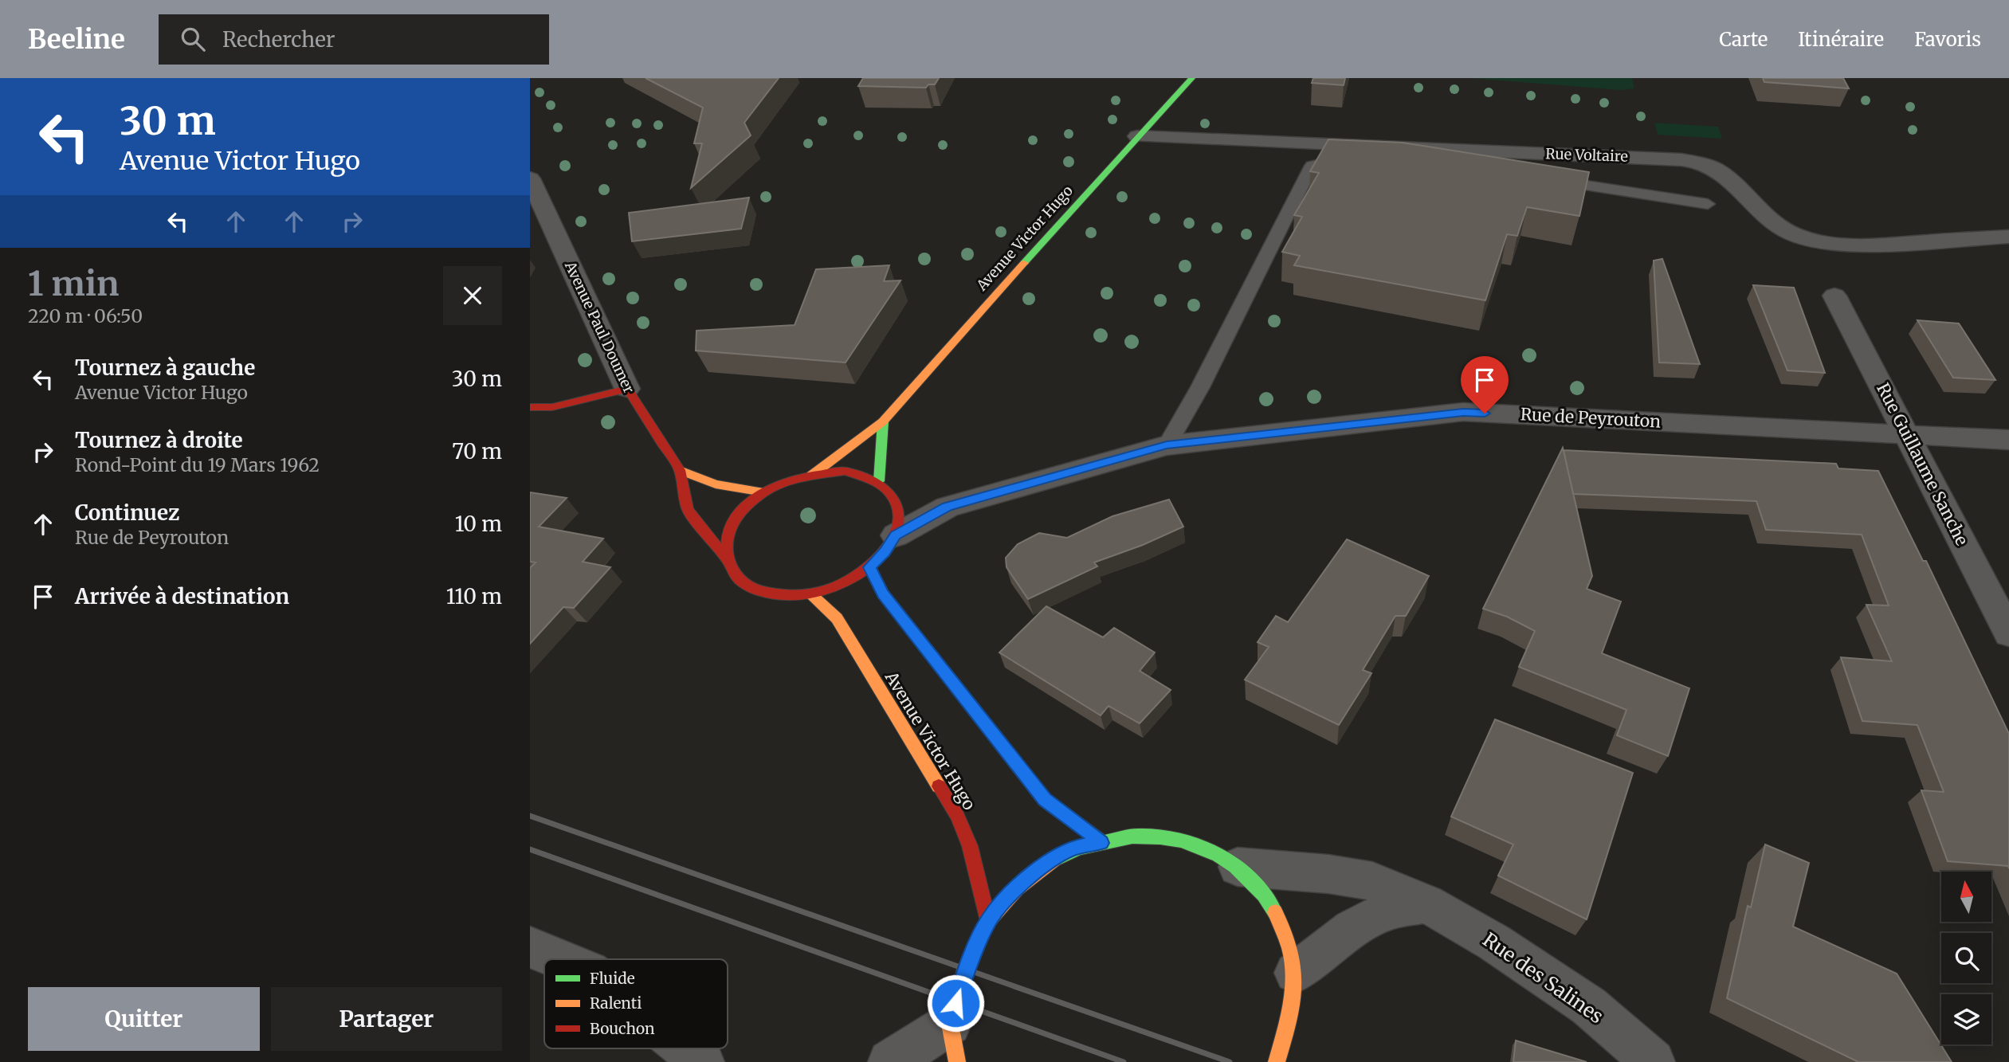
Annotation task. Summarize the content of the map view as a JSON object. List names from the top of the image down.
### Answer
{
  "streets": {
    "main road": ["Avenue Victor Hugo", "Avenue Paul Doumer"],
    "street": [
      "Rue Voltaire",
      "Rue de Peyrouton",
      "Rue Guillaume Sanche",
      "Rue des Salines"
    ]
  },
  "crossings": [
    ["Rue Voltaire", "Avenue Victor Hugo"],
    ["Avenue Victor Hugo", "Avenue Paul Doumer"],
    ["Avenue Victor Hugo", "Rue de Peyrouton"],
    ["Avenue Paul Doumer", "Rue de Peyrouton"],
    ["Rue de Peyrouton", "Rue Guillaume Sanche"]
  ],
  "legend": ["Fluide", "Ralenti", "Bouchon"],
  "north": "top",
  "page": {
    "header": "Beeline",
    "search": "Rechercher",
    "nav": ["Carte", "Itinéraire", "Favoris"],
    "turn": ["30 m", "Avenue Victor Hugo"],
    "heading": ["1 min", "220 m · 06:50"],
    "list": [
      {
        "name": "Tournez à gauche",
        "note": "Avenue Victor Hugo",
        "value": "30 m"
      },
      {
        "name": "Tournez à droite",
        "note": "Rond-Point du 19 Mars 1962",
        "value": "70 m"
      },
      {
        "name": "Continuez",
        "note": "Rue de Peyrouton",
        "value": "10 m"
      },
      {
        "name": "Arrivée à destination",
        "value": "110 m"
      }
    ],
    "buttons": ["Quitter", "Partager"]
  }
}
